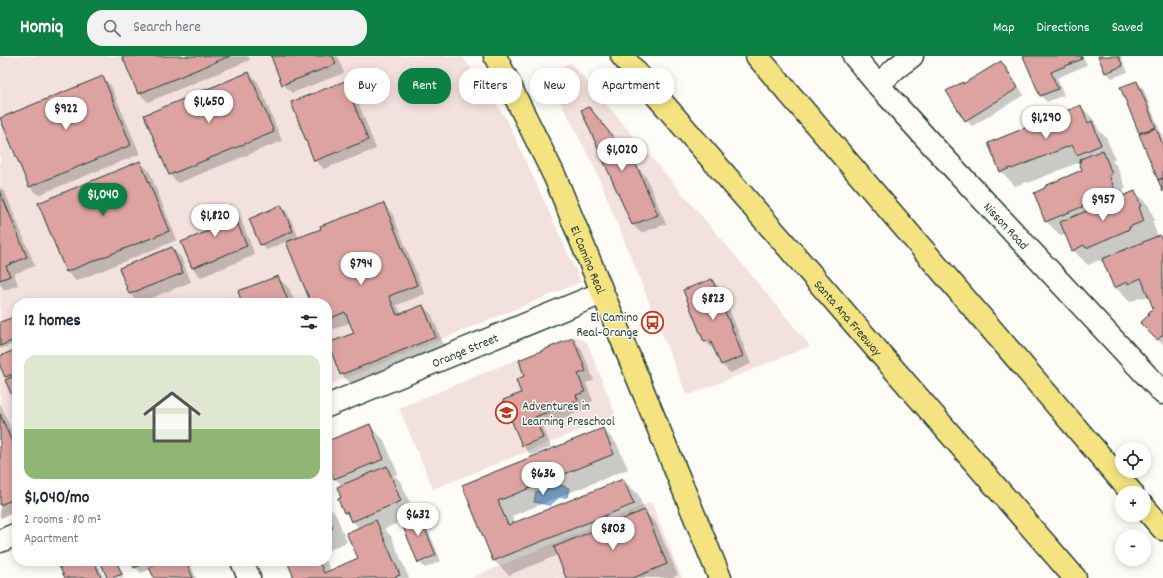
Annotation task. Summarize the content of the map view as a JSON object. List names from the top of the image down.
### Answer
{
  "streets": {
    "main road": ["El Camino Real", "Santa Ana Freeway"],
    "street": ["Nisson Road", "Orange Street"]
  },
  "crossings": [
    ["El Camino Real", "Orange Street"]
  ],
  "places": {
    "bus stop": ["El Camino Real-Orange"],
    "school or university": ["Adventures in Learning Preschool"]
  },
  "page": {
    "header": "Homiq",
    "search": "Search here",
    "nav": ["Map", "Directions", "Saved"],
    "chip": [
      "Buy",
      "Rent",
      "Filters",
      "New",
      "Apartment"
    ],
    "price": [
      "$1,650",
      "$922",
      "$1,290",
      "$1,020",
      "$1,040",
      "$957",
      "$1,820",
      "$794",
      "$823",
      "$636",
      "$632",
      "$803"
    ],
    "heading": "12 homes",
    "list": [
      {
        "name": "$1,040/mo",
        "note": "2 rooms · 80 m² · Apartment"
      }
    ],
    "map_buttons": ["+", "−"]
  }
}
